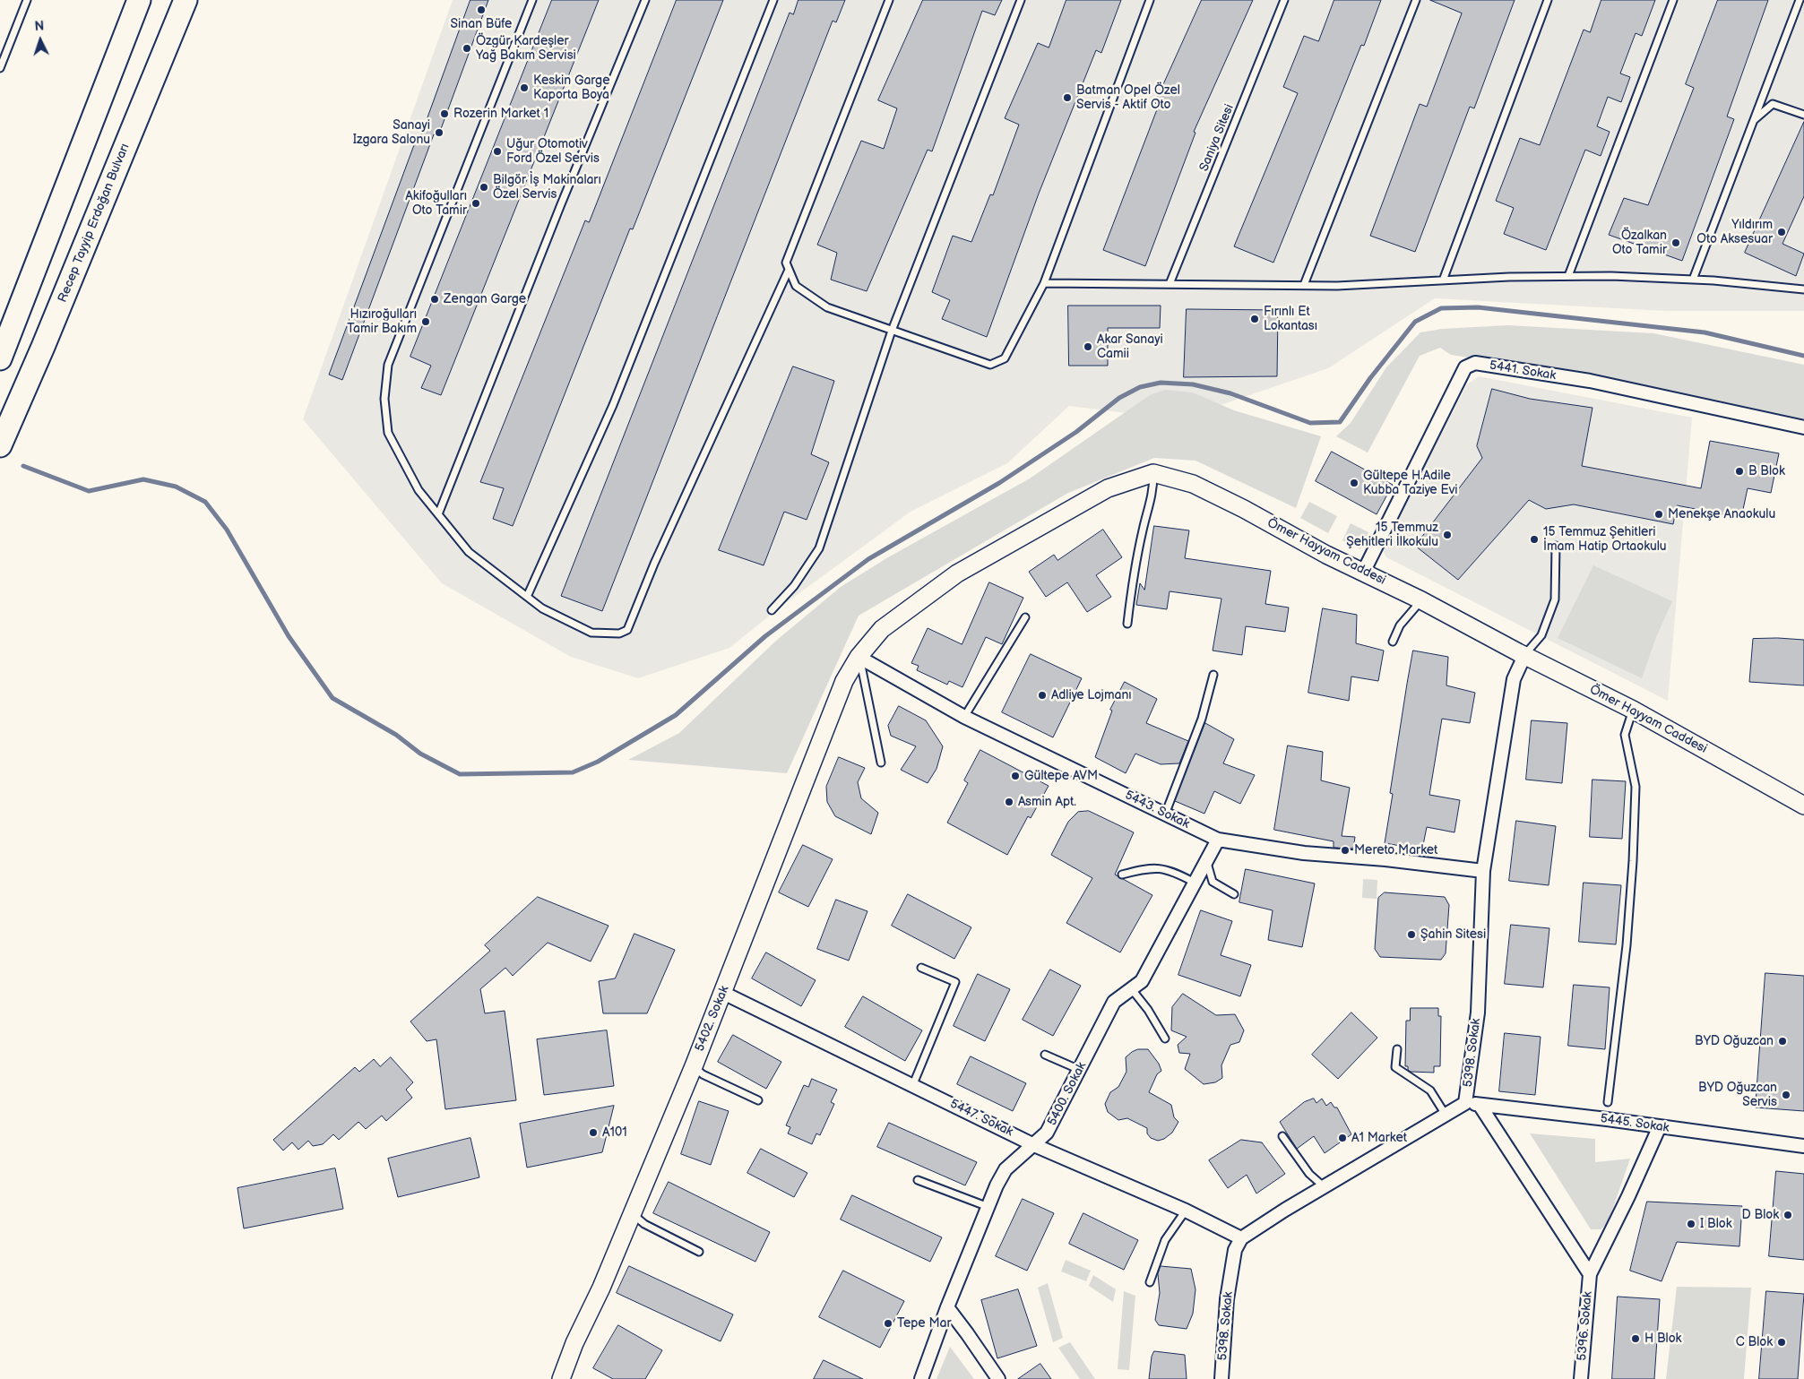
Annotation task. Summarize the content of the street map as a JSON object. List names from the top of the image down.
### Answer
{
  "streets": {
    "highway": ["Recep Tayyip Erdoğan Bulvarı"],
    "street": [
      "5441. Sokak",
      "Ömer Hayyam Caddesi",
      "5443. Sokak",
      "5402. Sokak",
      "5398. Sokak",
      "5400. Sokak",
      "5447. Sokak",
      "5445. Sokak",
      "5396. Sokak"
    ],
    "lane": ["Saniya Sitesi"]
  },
  "crossings": [
    ["5441. Sokak", "Ömer Hayyam Caddesi"],
    ["Ömer Hayyam Caddesi", "5398. Sokak"],
    ["5443. Sokak", "5402. Sokak"],
    ["5443. Sokak", "5398. Sokak"],
    ["5443. Sokak", "5400. Sokak"],
    ["5402. Sokak", "5447. Sokak"],
    ["5398. Sokak", "5447. Sokak"],
    ["5398. Sokak", "5445. Sokak"],
    ["5400. Sokak", "5447. Sokak"]
  ],
  "places": [
    "Sinan Büfe",
    "Özgür Kardeşler Yağ Bakım Servisi",
    "Keskin Garge Kaporta Boya",
    "Batman Opel Özel Servis - Aktif Oto",
    "Rozerin Market 1",
    "Sanayi Izgara Salonu",
    "Uğur Otomotiv Ford Özel Servis",
    "Bilgör İş Makinaları Özel Servis",
    "Akifoğulları Oto Tamir",
    "Yıldırım Oto Aksesuar",
    "Özalkan Oto Tamir",
    "Zengan Garge",
    "Fırınlı Et Lokantası",
    "Hızıroğulları Tamir Bakım",
    "Akar Sanayi Camii",
    "B Blok",
    "Gültepe H.Adile Kubba Taziye Evi",
    "Menekşe Anaokulu",
    "15 Temmuz Şehitleri İlkokulu",
    "15 Temmuz Şehitleri İmam Hatip Ortaokulu",
    "Adliye Lojmanı",
    "Gültepe AVM",
    "Asmin Apt.",
    "Mereto Market",
    "Şahin Sitesi",
    "BYD Oğuzcan",
    "BYD Oğuzcan Servis",
    "A101",
    "A1 Market",
    "D Blok",
    "I Blok",
    "Tepe Mar",
    "H Blok",
    "C Blok"
  ],
  "north": "top"
}
